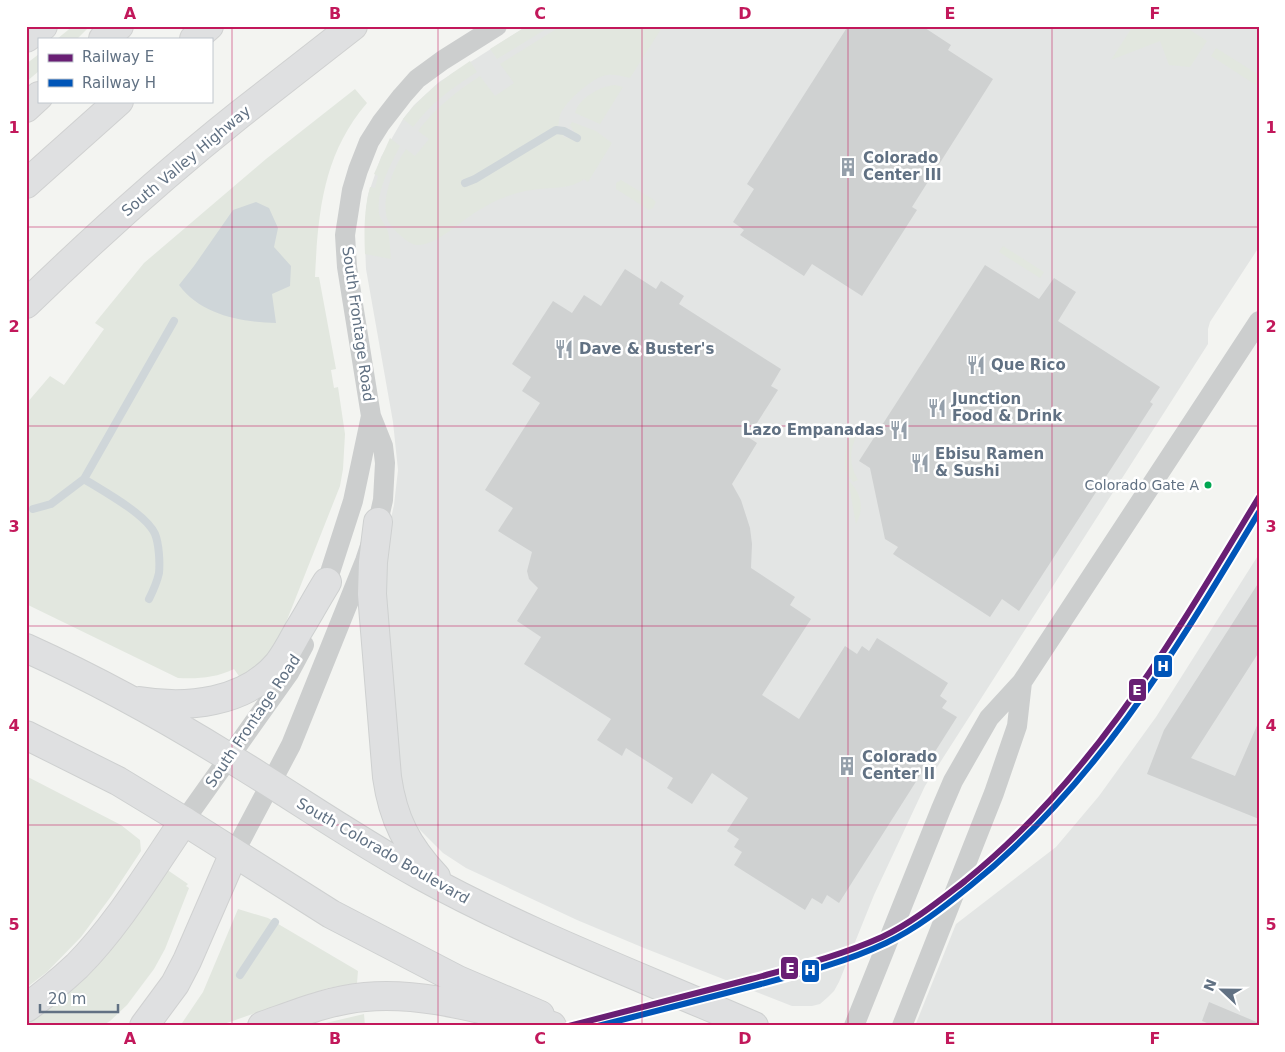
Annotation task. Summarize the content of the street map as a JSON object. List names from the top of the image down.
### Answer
{
  "streets": {
    "main road": ["South Valley Highway", "South Colorado Boulevard"],
    "street": ["South Frontage Road"]
  },
  "crossings": [
    ["South Frontage Road", "South Colorado Boulevard"]
  ],
  "places": {
    "building": ["Colorado Center III", "Colorado Center II"],
    "restaurant": [
      "Dave & Buster's",
      "Que Rico",
      "Junction Food & Drink",
      "Lazo Empanadas",
      "Ebisu Ramen & Sushi"
    ],
    "other": ["Colorado Gate A"]
  },
  "lines": ["rail line E", "rail line H"],
  "legend": ["Railway E", "Railway H"],
  "scale_bar": "20 m",
  "north": "left",
  "grid": {
    "columns": [
      "A",
      "B",
      "C",
      "D",
      "E",
      "F"
    ],
    "rows": [
      "1",
      "2",
      "3",
      "4",
      "5"
    ]
  }
}
